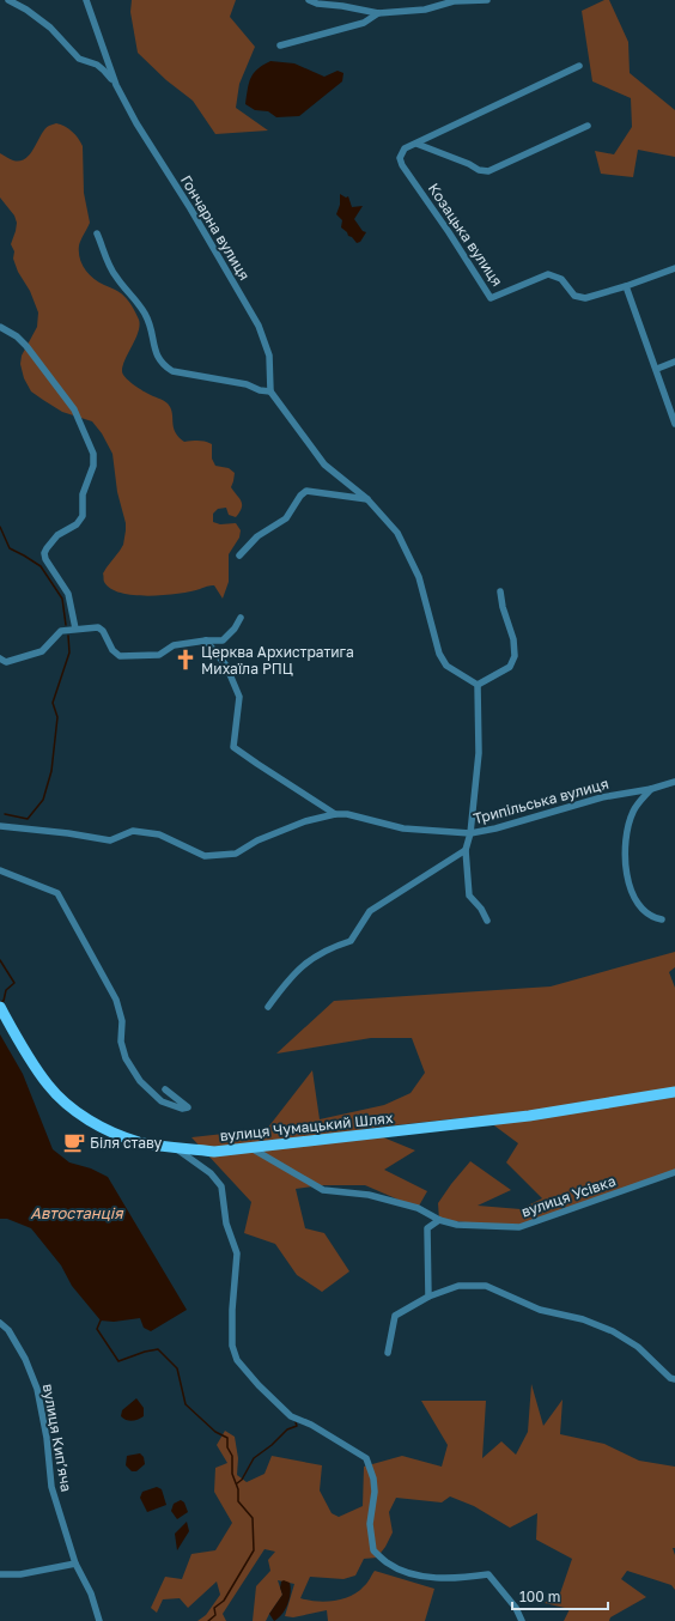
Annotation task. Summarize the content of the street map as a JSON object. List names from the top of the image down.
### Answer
{
  "streets": {
    "main road": ["вулиця Чумацький Шлях"],
    "street": [
      "Гончарна вулиця",
      "Козацька вулиця",
      "Трипільська вулиця",
      "вулиця Усівка",
      "вулиця Кипʼяча"
    ]
  },
  "crossings": [
    ["вулиця Чумацький Шлях", "вулиця Усівка"]
  ],
  "water": ["Автостанція"],
  "places": {
    "church": ["Церква Архистратига Михаїла РПЦ"],
    "cafe": ["Біля ставу"]
  },
  "scale_bar": "100 m"
}
